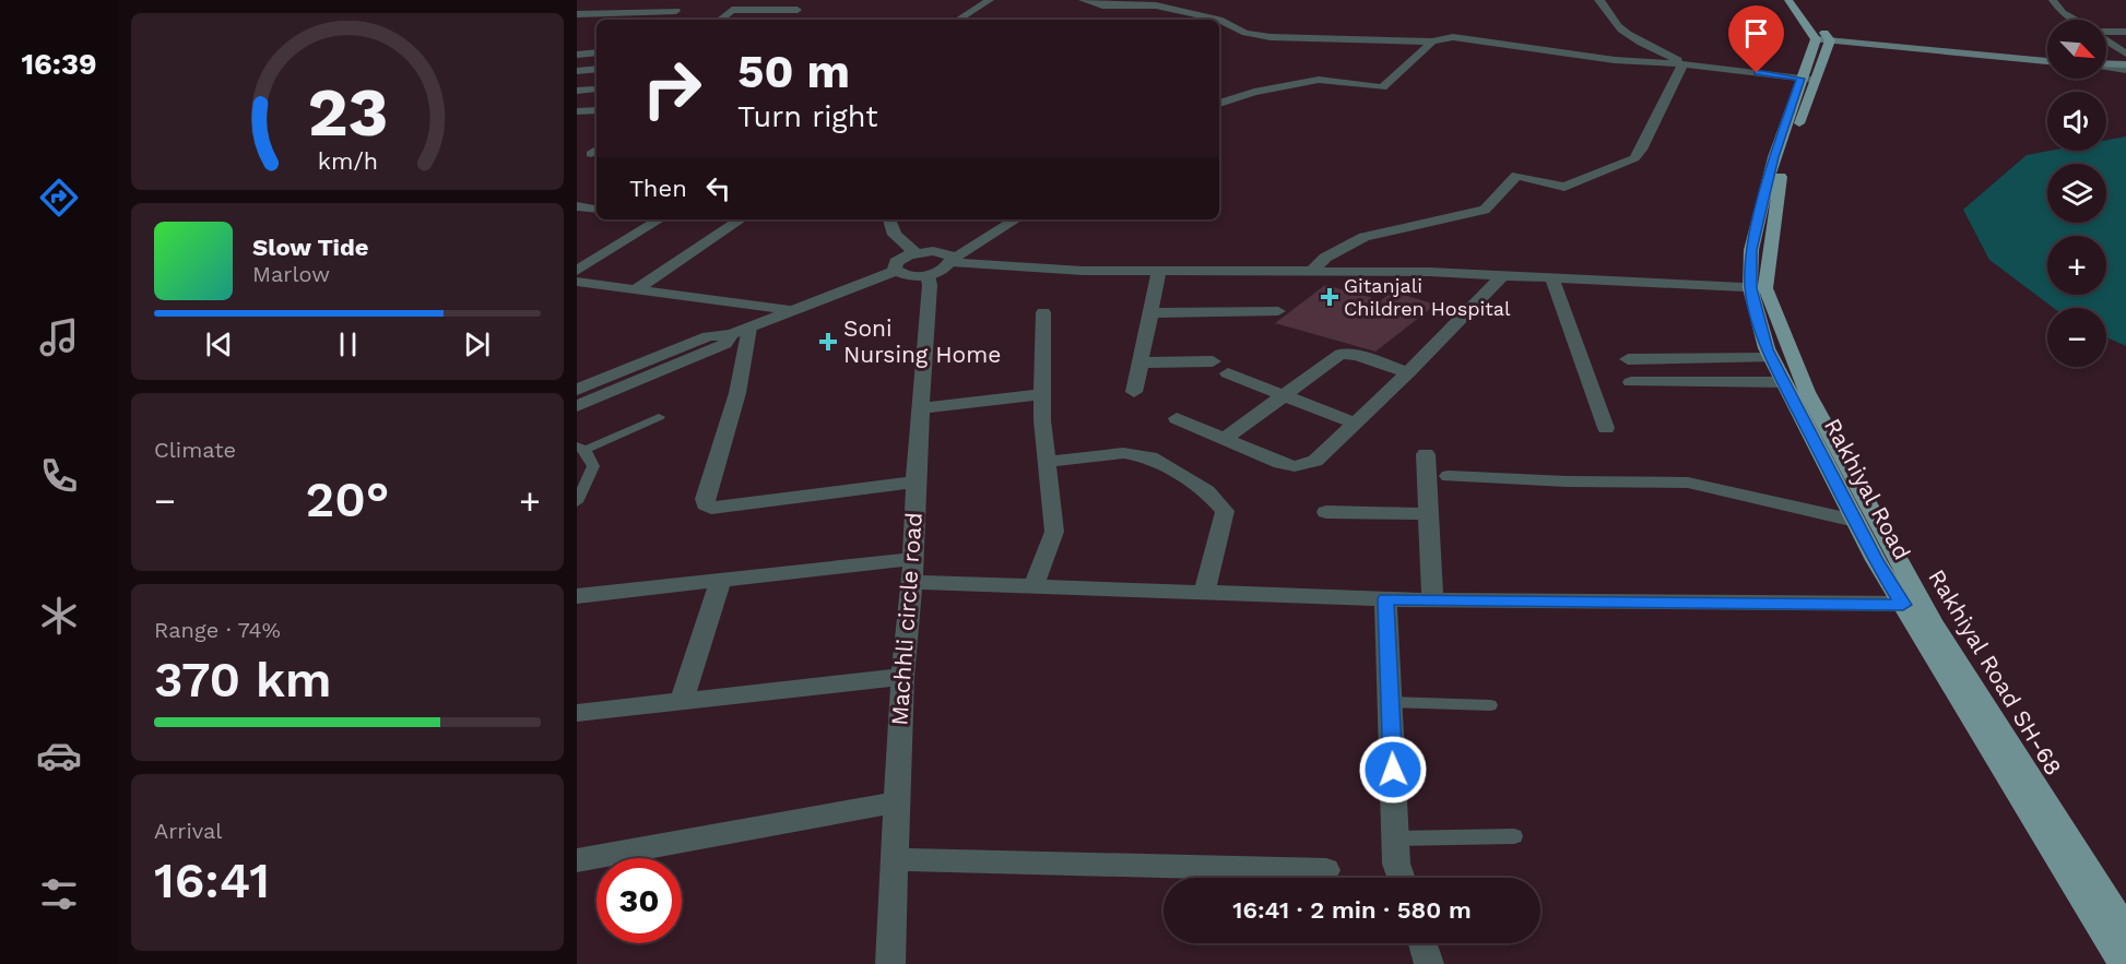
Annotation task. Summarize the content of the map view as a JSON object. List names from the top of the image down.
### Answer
{
  "streets": {
    "main road": ["Rakhiyal Road", "Rakhiyal Road SH-68"],
    "street": ["Machhli circle road"]
  },
  "crossings": [
    ["Rakhiyal Road", "Rakhiyal Road SH-68"]
  ],
  "places": {
    "health": ["Gitanjali Children Hospital", "Soni Nursing Home"]
  },
  "north": "bottom right",
  "page": {
    "tabs": "16:39",
    "map_buttons": ["+", "−"],
    "turn": ["50 m", "Turn right"],
    "then": "Then",
    "song": ["Slow Tide", "Marlow"],
    "tile": [
      "Climate",
      ["Range · 74%", "370 km"],
      ["Arrival", "16:41"]
    ],
    "heat": ["−", "20°", "+"],
    "limit": "30",
    "trip": "16:41 · 2 min · 580 m",
    "gauge": ["23", "km/h"]
  }
}
